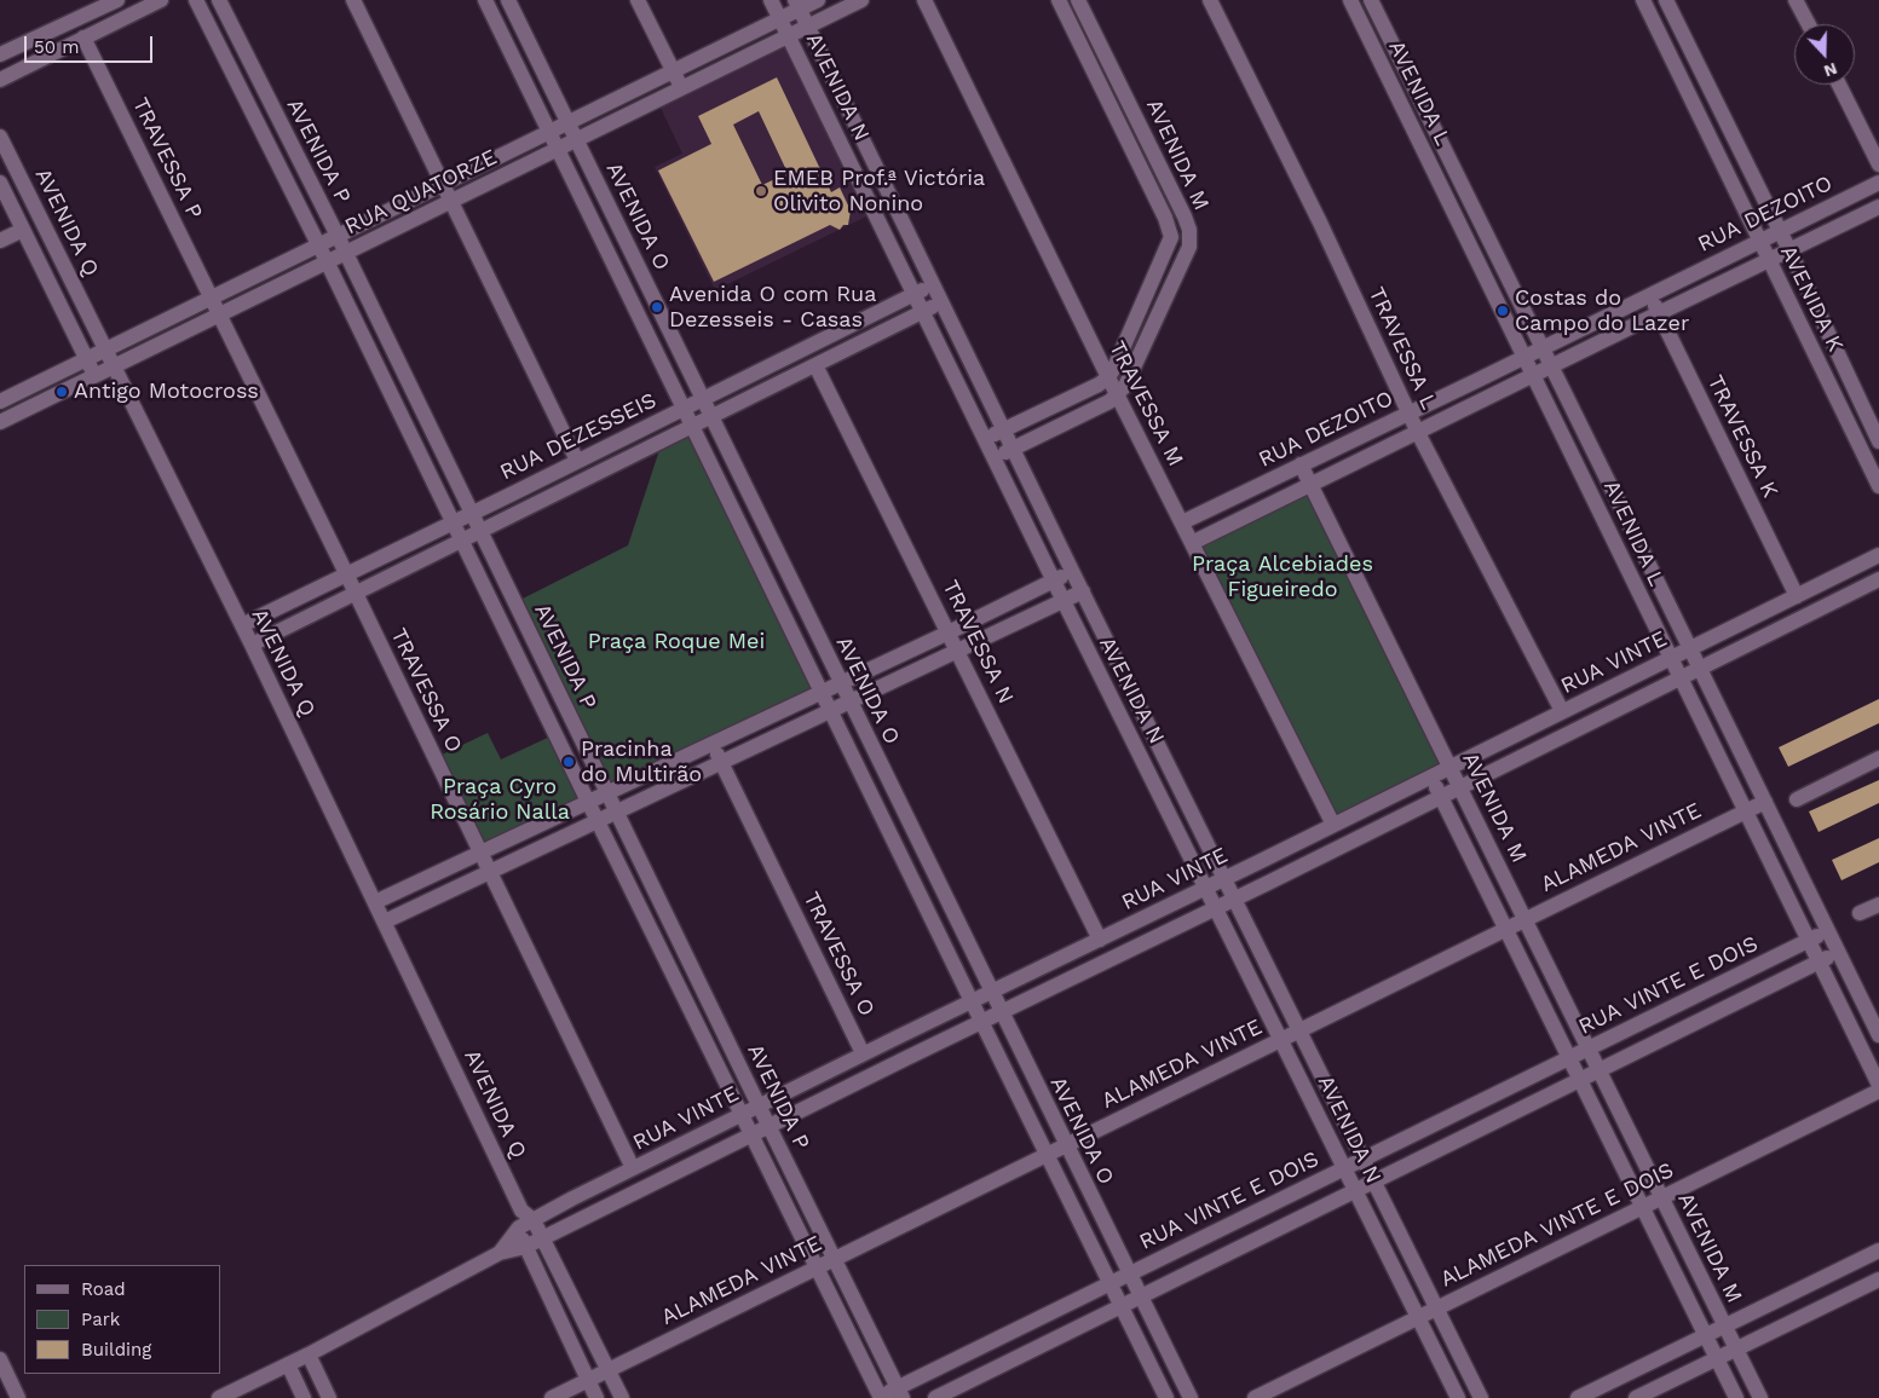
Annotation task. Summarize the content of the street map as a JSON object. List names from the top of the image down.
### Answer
{
  "streets": {
    "street": [
      "AVENIDA N",
      "AVENIDA L",
      "AVENIDA P",
      "AVENIDA M",
      "TRAVESSA P",
      "RUA QUATORZE",
      "RUA DEZOITO",
      "AVENIDA O",
      "AVENIDA Q",
      "AVENIDA K",
      "TRAVESSA L",
      "TRAVESSA M",
      "RUA DEZESSEIS",
      "TRAVESSA K",
      "TRAVESSA N",
      "RUA VINTE",
      "TRAVESSA O",
      "ALAMEDA VINTE",
      "RUA VINTE E DOIS",
      "ALAMEDA VINTE E DOIS"
    ]
  },
  "crossings": [
    ["AVENIDA N", "RUA QUATORZE"],
    ["AVENIDA N", "RUA DEZESSEIS"],
    ["AVENIDA N", "RUA VINTE"],
    ["AVENIDA N", "ALAMEDA VINTE"],
    ["AVENIDA N", "RUA VINTE E DOIS"],
    ["AVENIDA N", "ALAMEDA VINTE E DOIS"],
    ["AVENIDA L", "RUA DEZOITO"],
    ["AVENIDA L", "RUA VINTE"],
    ["AVENIDA L", "ALAMEDA VINTE"],
    ["AVENIDA L", "RUA VINTE E DOIS"],
    ["AVENIDA P", "RUA QUATORZE"],
    ["AVENIDA P", "RUA DEZESSEIS"],
    ["AVENIDA P", "RUA VINTE"],
    ["AVENIDA P", "ALAMEDA VINTE"],
    ["AVENIDA P", "RUA VINTE E DOIS"],
    ["AVENIDA M", "RUA DEZOITO"],
    ["AVENIDA M", "TRAVESSA M"],
    ["AVENIDA M", "RUA VINTE"],
    ["AVENIDA M", "ALAMEDA VINTE"],
    ["AVENIDA M", "RUA VINTE E DOIS"],
    ["AVENIDA M", "ALAMEDA VINTE E DOIS"],
    ["TRAVESSA P", "RUA QUATORZE"],
    ["TRAVESSA P", "TRAVESSA O"],
    ["RUA QUATORZE", "AVENIDA O"],
    ["RUA QUATORZE", "AVENIDA Q"],
    ["RUA QUATORZE", "TRAVESSA O"],
    ["RUA DEZOITO", "AVENIDA K"],
    ["RUA DEZOITO", "TRAVESSA L"],
    ["RUA DEZOITO", "TRAVESSA M"],
    ["RUA DEZOITO", "TRAVESSA K"],
    ["AVENIDA O", "RUA DEZESSEIS"],
    ["AVENIDA O", "RUA VINTE"],
    ["AVENIDA O", "ALAMEDA VINTE"],
    ["AVENIDA O", "RUA VINTE E DOIS"],
    ["AVENIDA Q", "RUA DEZESSEIS"],
    ["AVENIDA Q", "RUA VINTE"],
    ["AVENIDA Q", "ALAMEDA VINTE"],
    ["TRAVESSA L", "RUA VINTE"],
    ["TRAVESSA M", "RUA VINTE"],
    ["RUA DEZESSEIS", "TRAVESSA N"],
    ["RUA DEZESSEIS", "TRAVESSA O"],
    ["TRAVESSA K", "RUA VINTE"],
    ["TRAVESSA N", "RUA VINTE"],
    ["RUA VINTE", "TRAVESSA O"]
  ],
  "parks": ["Praça Alcebiades Figueiredo", "Praça Roque Mei", "Praça Cyro Rosário Nalla"],
  "places": [
    "EMEB Prof.ª Victória Olivito Nonino",
    "Avenida O com Rua Dezesseis - Casas",
    "Costas do Campo do Lazer",
    "Antigo Motocross",
    "Pracinha do Multirão"
  ],
  "legend": ["Road", "Park", "Building"],
  "scale_bar": "50 m",
  "north": "bottom"
}
